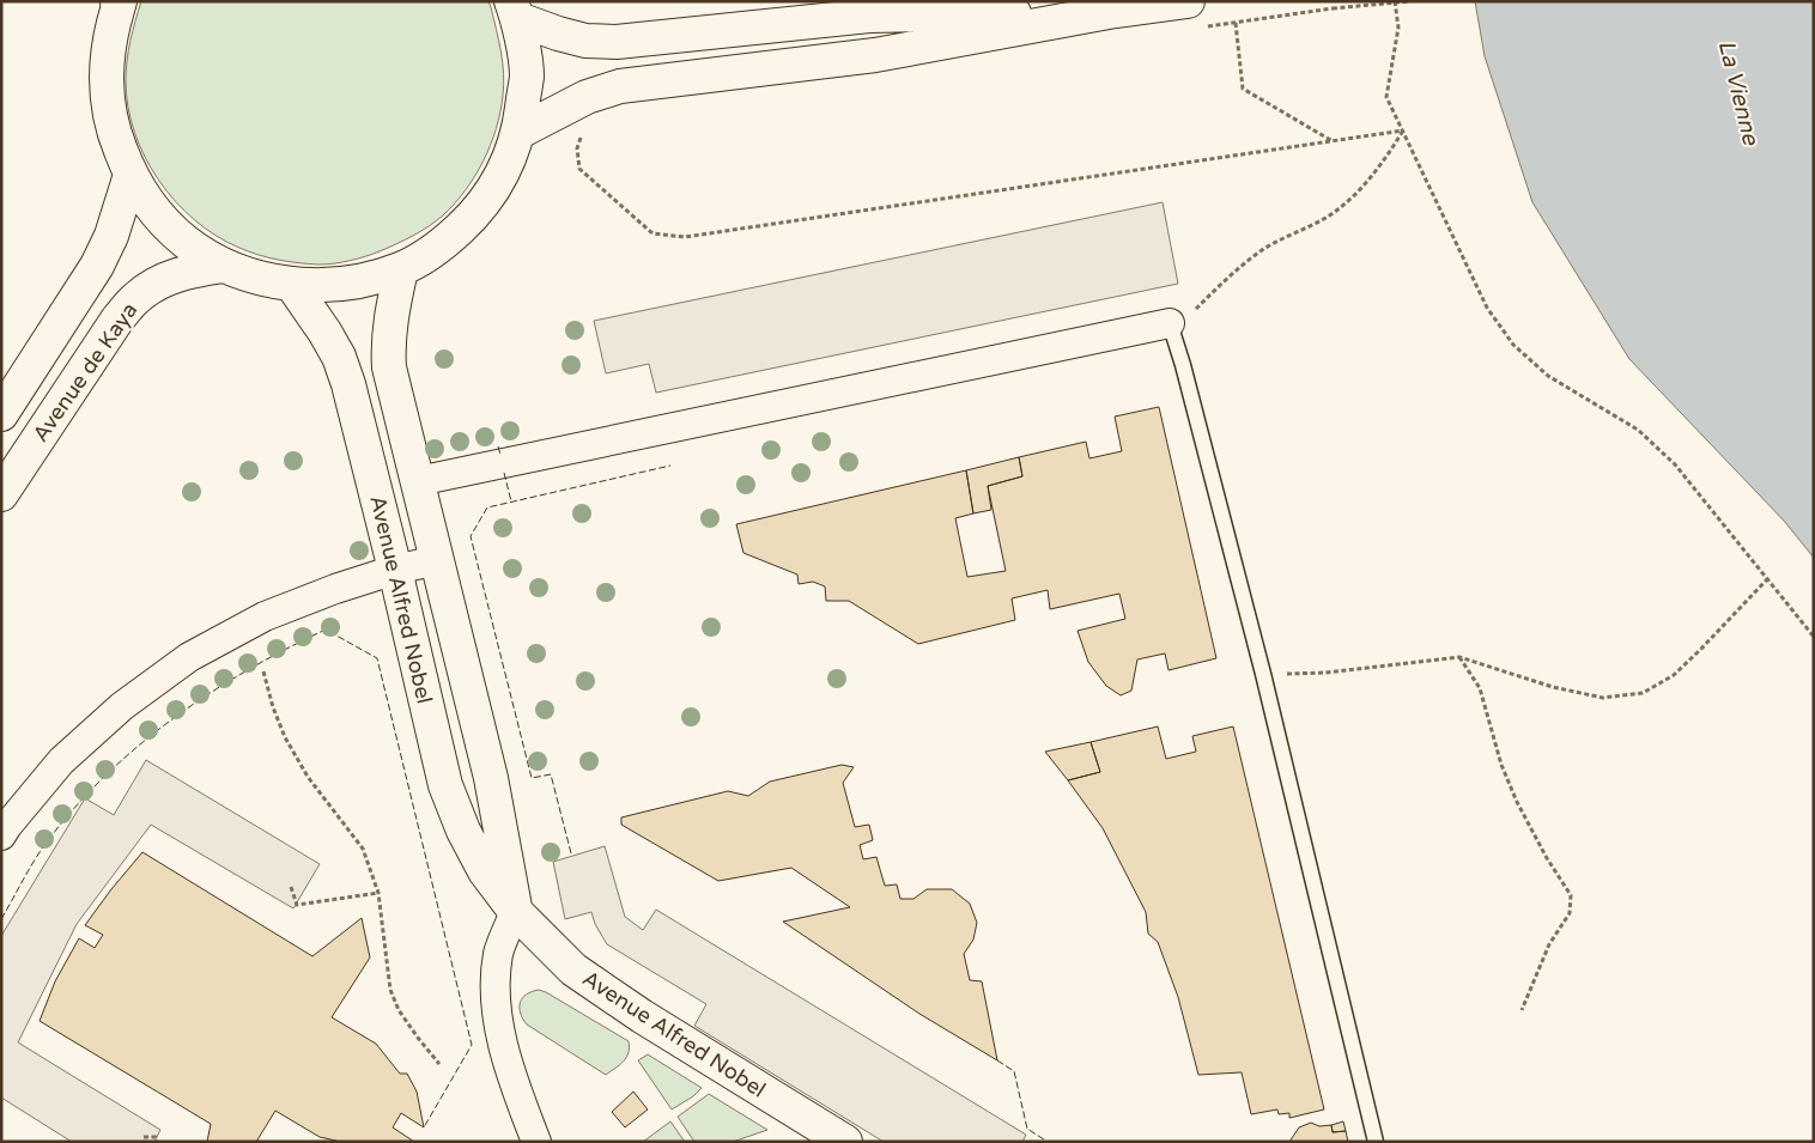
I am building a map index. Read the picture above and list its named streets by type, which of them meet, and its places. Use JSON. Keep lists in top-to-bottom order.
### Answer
{
  "streets": {
    "main road": ["Avenue de Kaya", "Avenue Alfred Nobel"]
  },
  "water": ["La Vienne"]
}
